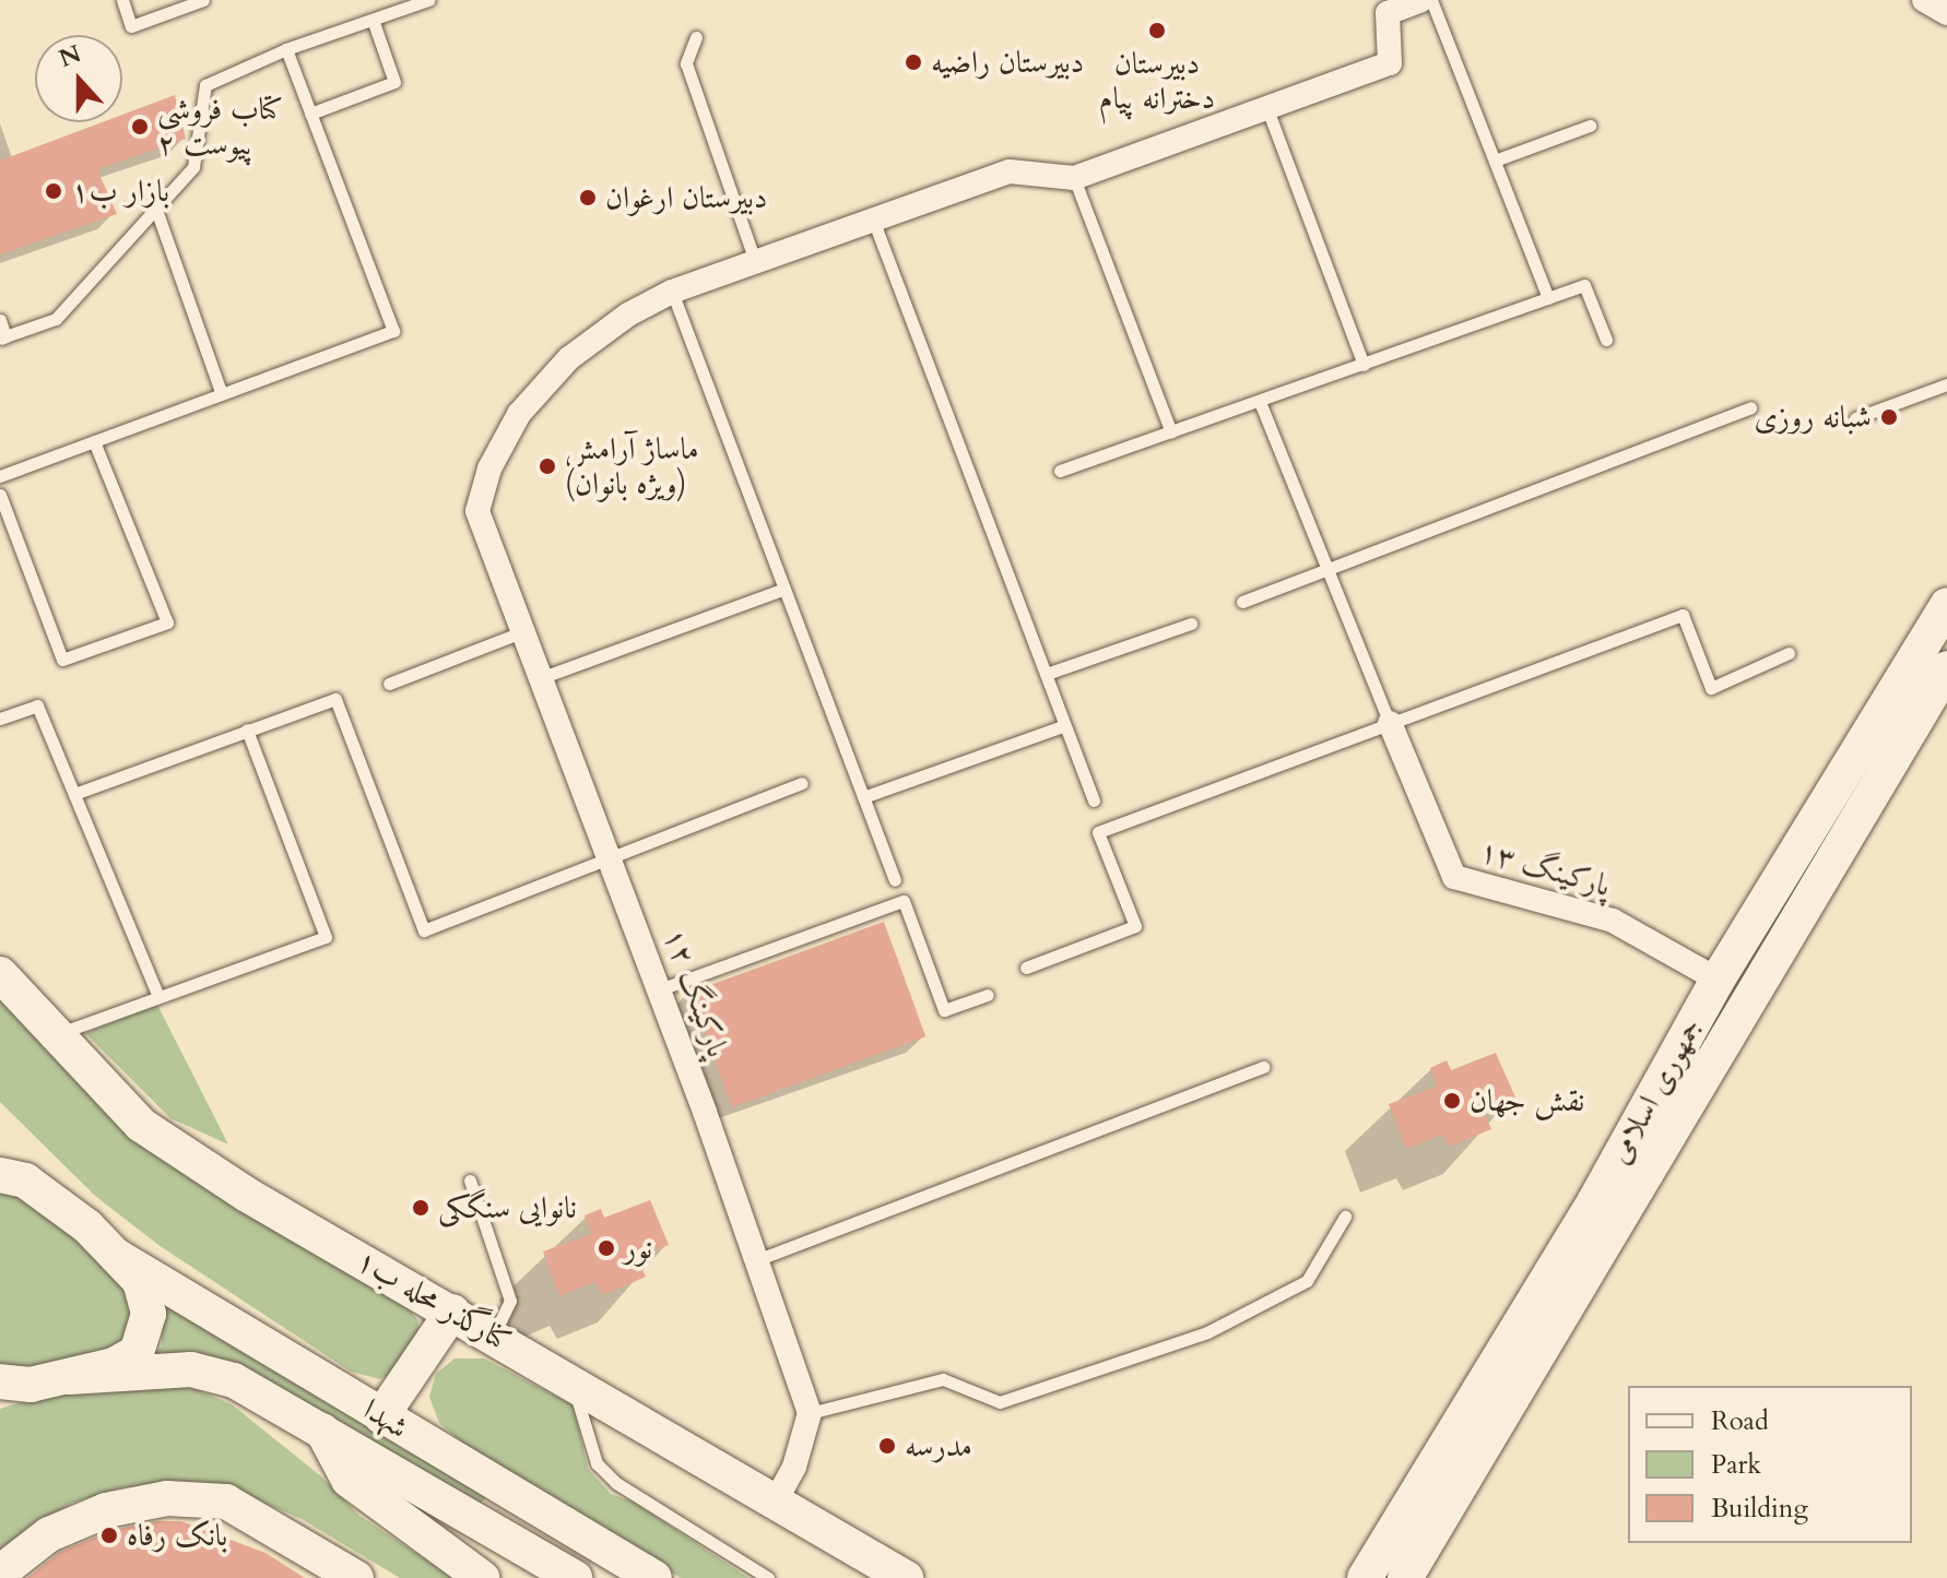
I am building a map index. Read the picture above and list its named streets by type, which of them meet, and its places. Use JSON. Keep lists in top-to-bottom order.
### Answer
{
  "streets": {
    "main road": ["جمهوری اسلامی", "کنارگذر محله ب۱", "شهدا"],
    "street": ["پارکینگ ۱۳", "پارکینگ ۱۲"]
  },
  "crossings": [
    ["پارکینگ ۱۳", "جمهوری اسلامی"]
  ],
  "places": [
    "دبیرستان دخترانه پیام",
    "دبیرستان راضیه",
    "کتاب فروشی پیوست ۲",
    "بازار ب۱",
    "دبیرستان ارغوان",
    "شبانه روزی",
    "ماساژ آرامش (ویژه بانوان)",
    "نقش جهان",
    "نانوایی سنگکی",
    "نور",
    "مدرسه",
    "بانک رفاه"
  ],
  "legend": ["Road", "Park", "Building"],
  "north": "top"
}
